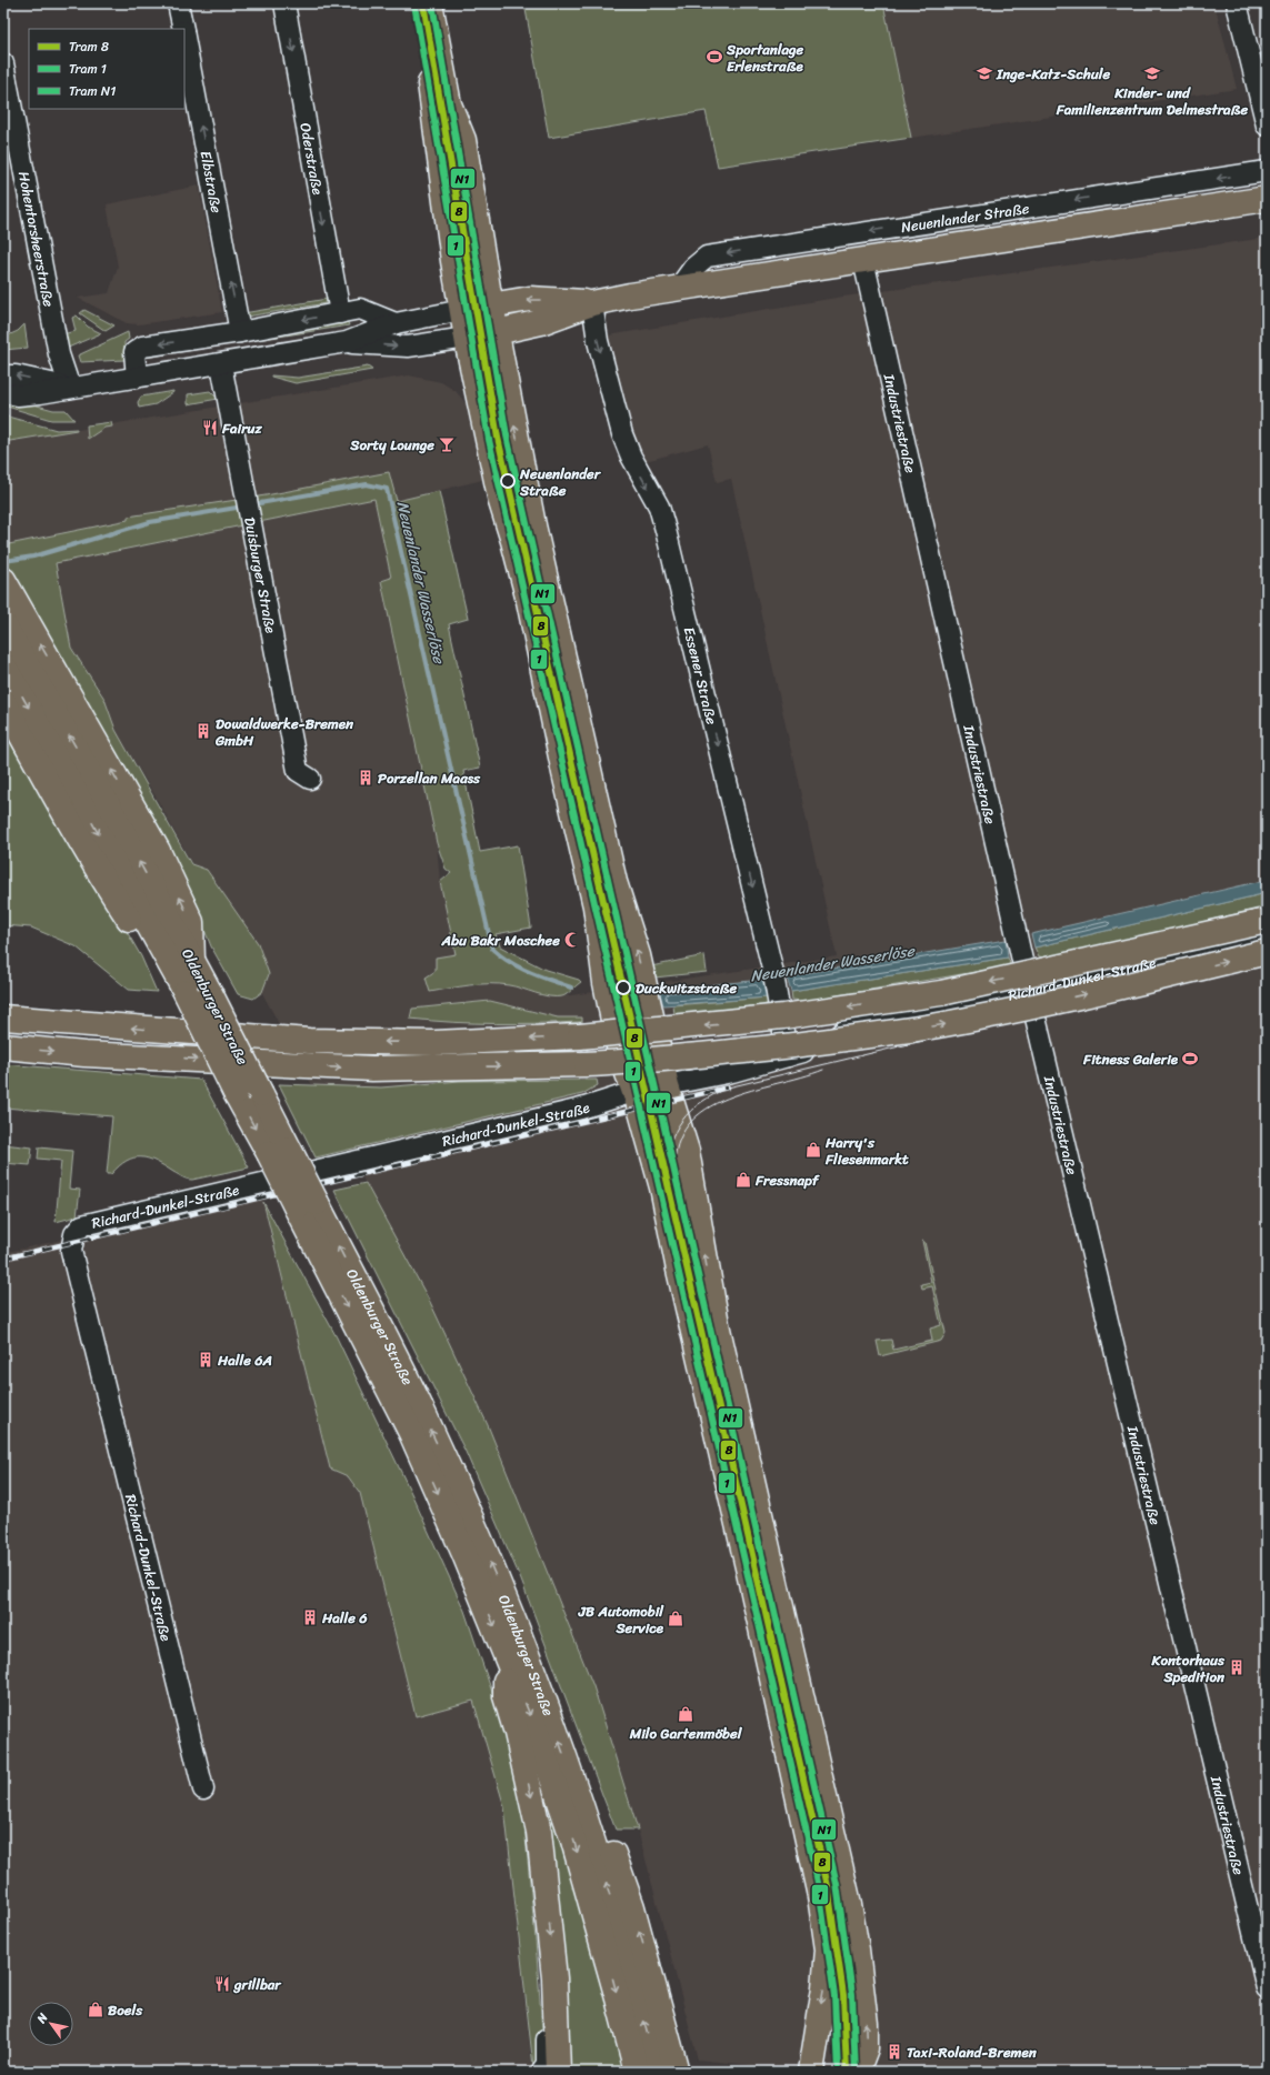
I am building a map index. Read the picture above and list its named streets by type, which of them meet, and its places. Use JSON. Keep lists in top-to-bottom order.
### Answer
{
  "streets": {
    "main road": ["Neuenlander Straße", "Oldenburger Straße"],
    "street": [
      "Oderstraße",
      "Elbstraße",
      "Hohentorsheerstraße",
      "Industriestraße",
      "Duisburger Straße",
      "Essener Straße",
      "Richard-Dunkel-Straße"
    ]
  },
  "crossings": [
    ["Neuenlander Straße", "Hohentorsheerstraße"],
    ["Neuenlander Straße", "Industriestraße"],
    ["Neuenlander Straße", "Duisburger Straße"],
    ["Neuenlander Straße", "Essener Straße"],
    ["Industriestraße", "Richard-Dunkel-Straße"],
    ["Essener Straße", "Richard-Dunkel-Straße"]
  ],
  "one_way": ["Oderstraße", "Elbstraße", "Essener Straße"],
  "water": ["Neuenlander Wasserlöse"],
  "places": {
    "sports": ["Sportanlage Erlenstraße", "Fitness Galerie"],
    "school or university": ["Inge-Katz-Schule", "Kinder- und Familienzentrum Delmestraße"],
    "restaurant": ["Fairuz", "grillbar"],
    "bar": ["Sorty Lounge"],
    "other": ["Neuenlander Straße", "Duckwitzstraße"],
    "building": [
      "Dowaldwerke-Bremen GmbH",
      "Porzellan Maass",
      "Halle 6A",
      "Halle 6",
      "Kontorhaus Spedition",
      "Taxi-Roland-Bremen"
    ],
    "mosque": ["Abu Bakr Moschee"],
    "shop": [
      "Harry's Fliesenmarkt",
      "Fressnapf",
      "JB Automobil Service",
      "Milo Gartenmöbel",
      "Boels"
    ]
  },
  "lines": ["tram line 8", "tram line N1", "tram line 1"],
  "legend": ["Tram 8", "Tram 1", "Tram N1"],
  "north": "top left"
}
